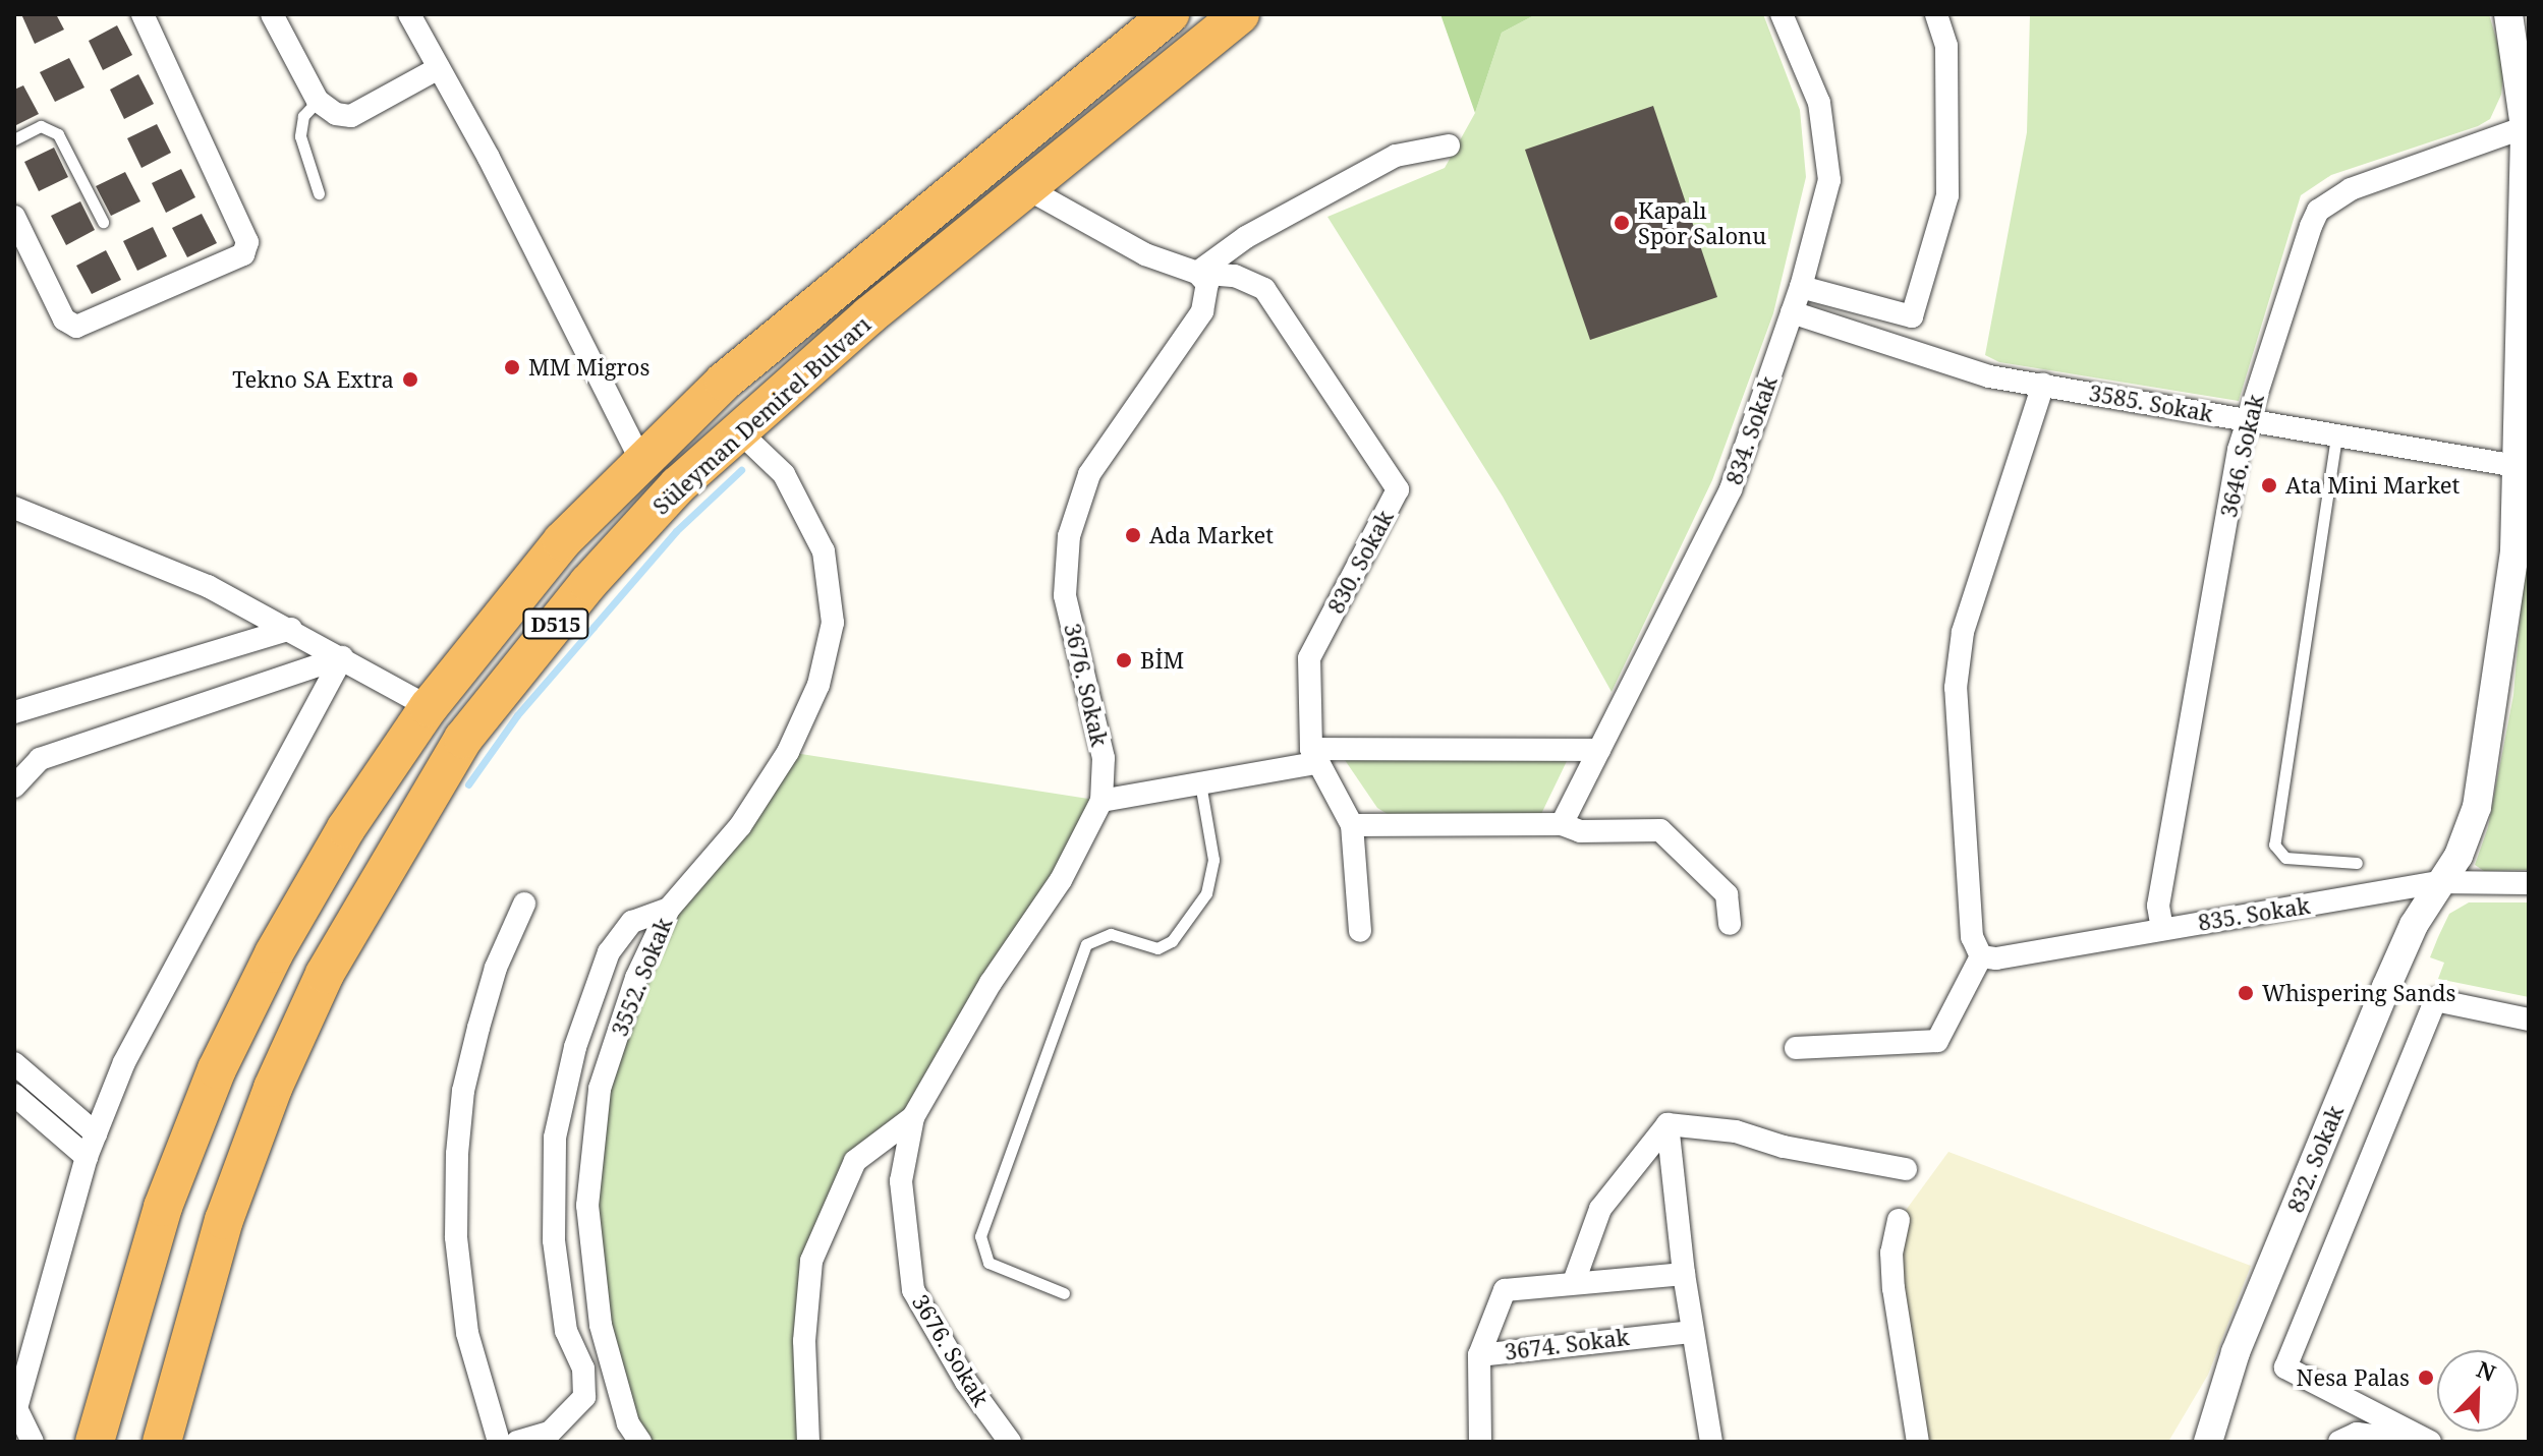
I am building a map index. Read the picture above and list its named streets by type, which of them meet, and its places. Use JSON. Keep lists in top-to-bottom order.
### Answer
{
  "streets": {
    "highway": ["Süleyman Demirel Bulvarı", "D515"],
    "street": [
      "3585. Sokak",
      "834. Sokak",
      "3646. Sokak",
      "830. Sokak",
      "3676. Sokak",
      "835. Sokak",
      "3552. Sokak",
      "832. Sokak",
      "3674. Sokak"
    ]
  },
  "crossings": [
    ["3585. Sokak", "834. Sokak"],
    ["3585. Sokak", "3646. Sokak"],
    ["3585. Sokak", "832. Sokak"],
    ["Süleyman Demirel Bulvarı", "3552. Sokak"],
    ["3646. Sokak", "835. Sokak"],
    ["3646. Sokak", "832. Sokak"],
    ["830. Sokak", "3676. Sokak"],
    ["835. Sokak", "832. Sokak"]
  ],
  "places": [
    "Kapalı Spor Salonu",
    "MM Migros",
    "Tekno SA Extra",
    "Ata Mini Market",
    "Ada Market",
    "BİM",
    "Whispering Sands",
    "Nesa Palas"
  ],
  "north": "top right"
}
